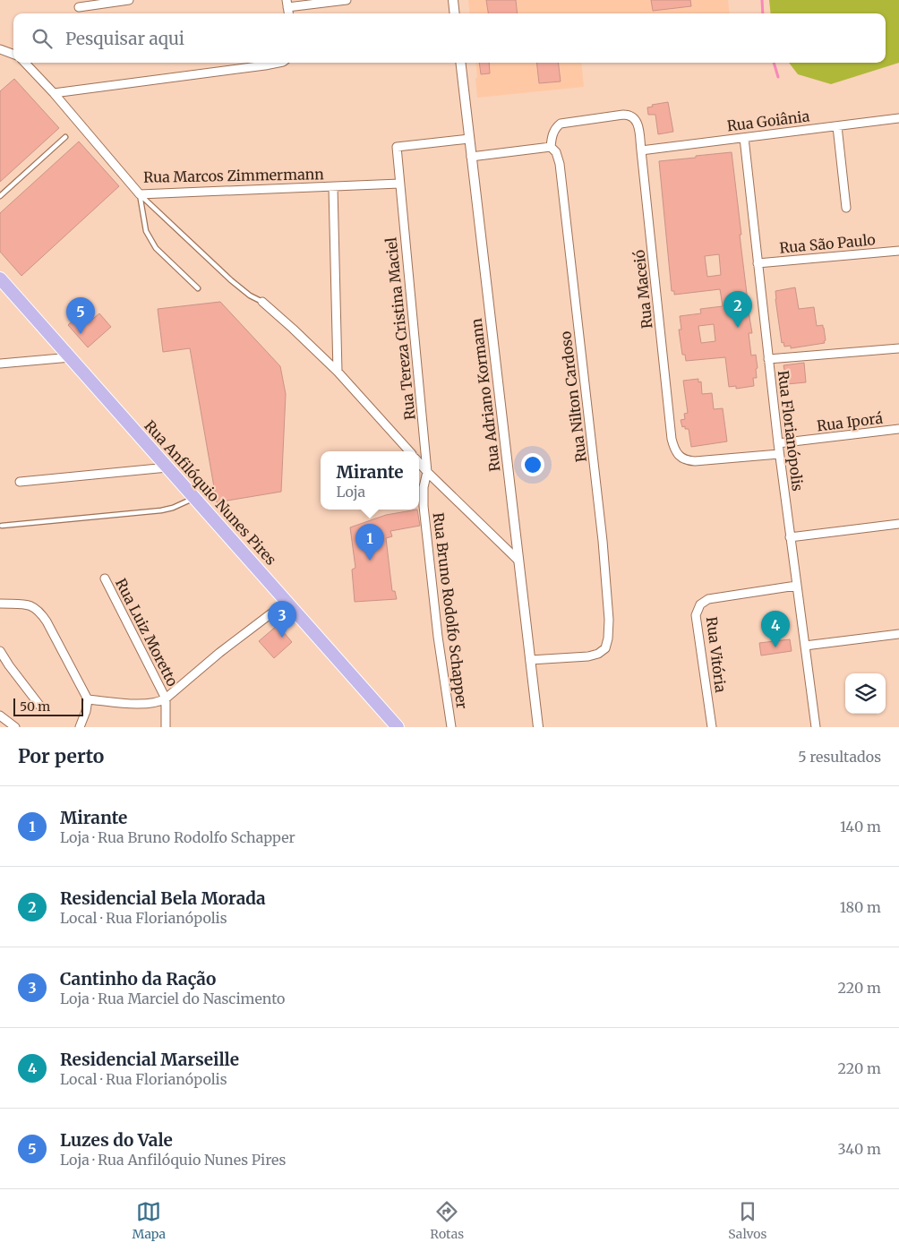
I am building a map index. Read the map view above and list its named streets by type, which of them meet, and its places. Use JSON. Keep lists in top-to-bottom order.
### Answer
{
  "streets": {
    "main road": ["Rua Anfilóquio Nunes Pires"],
    "street": [
      "Rua Goiânia",
      "Rua Marcos Zimmermann",
      "Rua São Paulo",
      "Rua Maceió",
      "Rua Tereza Cristina Maciel",
      "Rua Adriano Kormann",
      "Rua Nilton Cardoso",
      "Rua Iporá",
      "Rua Florianópolis",
      "Rua Bruno Rodolfo Schapper",
      "Rua Luiz Moretto",
      "Rua Vitória"
    ]
  },
  "crossings": [
    ["Rua Goiânia", "Rua Maceió"],
    ["Rua Goiânia", "Rua Florianópolis"],
    ["Rua Marcos Zimmermann", "Rua Tereza Cristina Maciel"],
    ["Rua São Paulo", "Rua Florianópolis"],
    ["Rua Maceió", "Rua Nilton Cardoso"],
    ["Rua Maceió", "Rua Florianópolis"],
    ["Rua Tereza Cristina Maciel", "Rua Adriano Kormann"],
    ["Rua Tereza Cristina Maciel", "Rua Bruno Rodolfo Schapper"],
    ["Rua Adriano Kormann", "Rua Nilton Cardoso"],
    ["Rua Iporá", "Rua Florianópolis"],
    ["Rua Florianópolis", "Rua Vitória"]
  ],
  "scale_bar": "50 m",
  "page": {
    "search": "Pesquisar aqui",
    "pins": [
      "2",
      "5",
      "1",
      "3",
      "4"
    ],
    "popup": ["Mirante", "Loja"],
    "scale": "50 m",
    "heading": ["Por perto", "5 resultados"],
    "list": [
      {
        "mark": "1",
        "name": "Mirante",
        "note": "Loja · Rua Bruno Rodolfo Schapper",
        "value": "140 m"
      },
      {
        "mark": "2",
        "name": "Residencial Bela Morada",
        "note": "Local · Rua Florianópolis",
        "value": "180 m"
      },
      {
        "mark": "3",
        "name": "Cantinho da Ração",
        "note": "Loja · Rua Marciel do Nascimento",
        "value": "220 m"
      },
      {
        "mark": "4",
        "name": "Residencial Marseille",
        "note": "Local · Rua Florianópolis",
        "value": "220 m"
      },
      {
        "mark": "5",
        "name": "Luzes do Vale",
        "note": "Loja · Rua Anfilóquio Nunes Pires",
        "value": "340 m"
      }
    ],
    "nav": ["Mapa", "Rotas", "Salvos"]
  }
}
